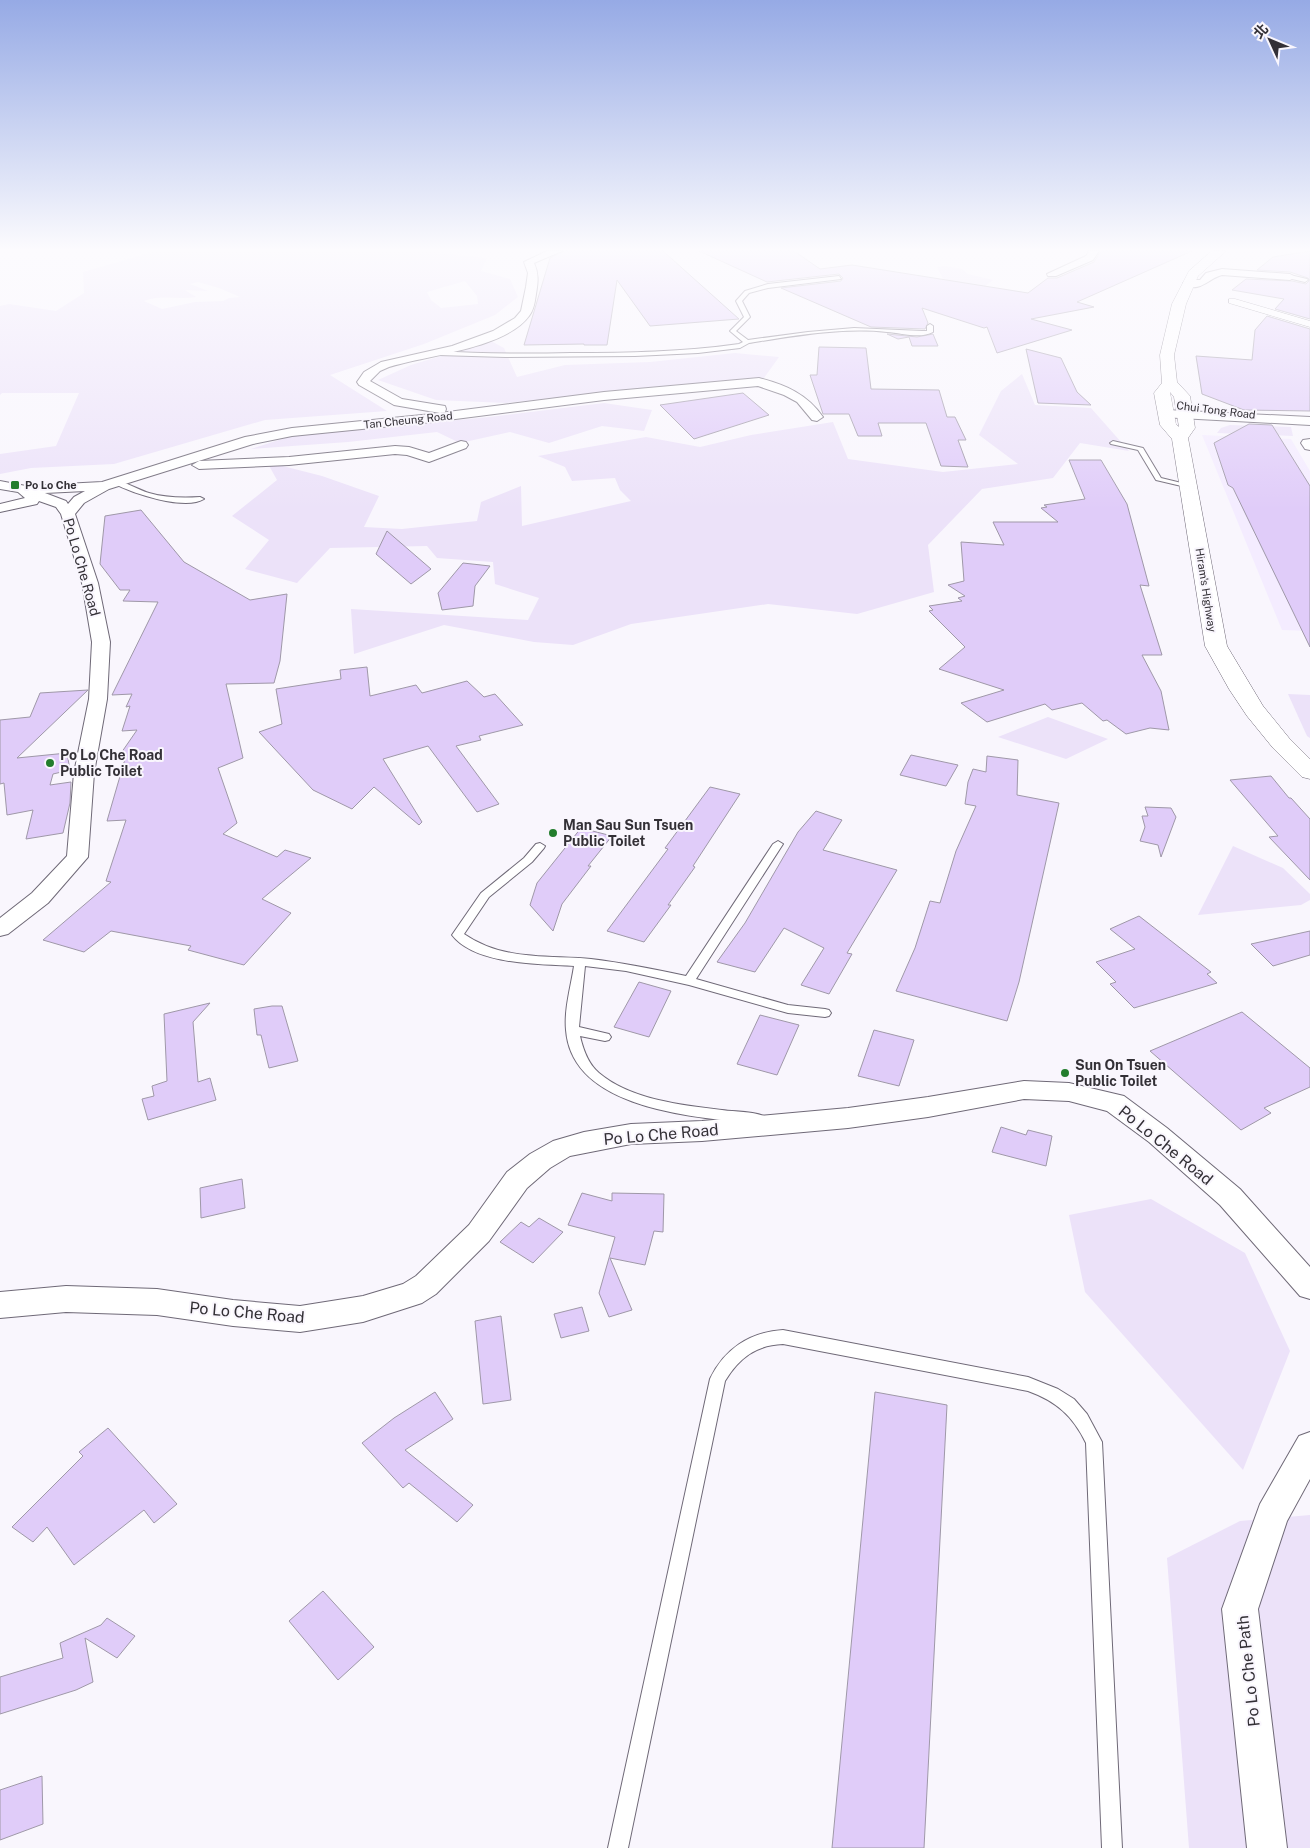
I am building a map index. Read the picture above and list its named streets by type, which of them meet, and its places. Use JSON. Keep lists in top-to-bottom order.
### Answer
{
  "streets": {
    "main road": ["Hiram's Highway"],
    "street": [
      "Chui Tong Road",
      "Tan Cheung Road",
      "Po Lo Che Road",
      "Po Lo Che Path"
    ]
  },
  "crossings": [
    ["Chui Tong Road", "Hiram's Highway"],
    ["Tan Cheung Road", "Po Lo Che Road"]
  ],
  "places": {
    "transit": ["Po Lo Che"],
    "other": ["Po Lo Che Road Public Toilet", "Man Sau Sun Tsuen Public Toilet", "Sun On Tsuen Public Toilet"]
  },
  "north": "top left"
}
